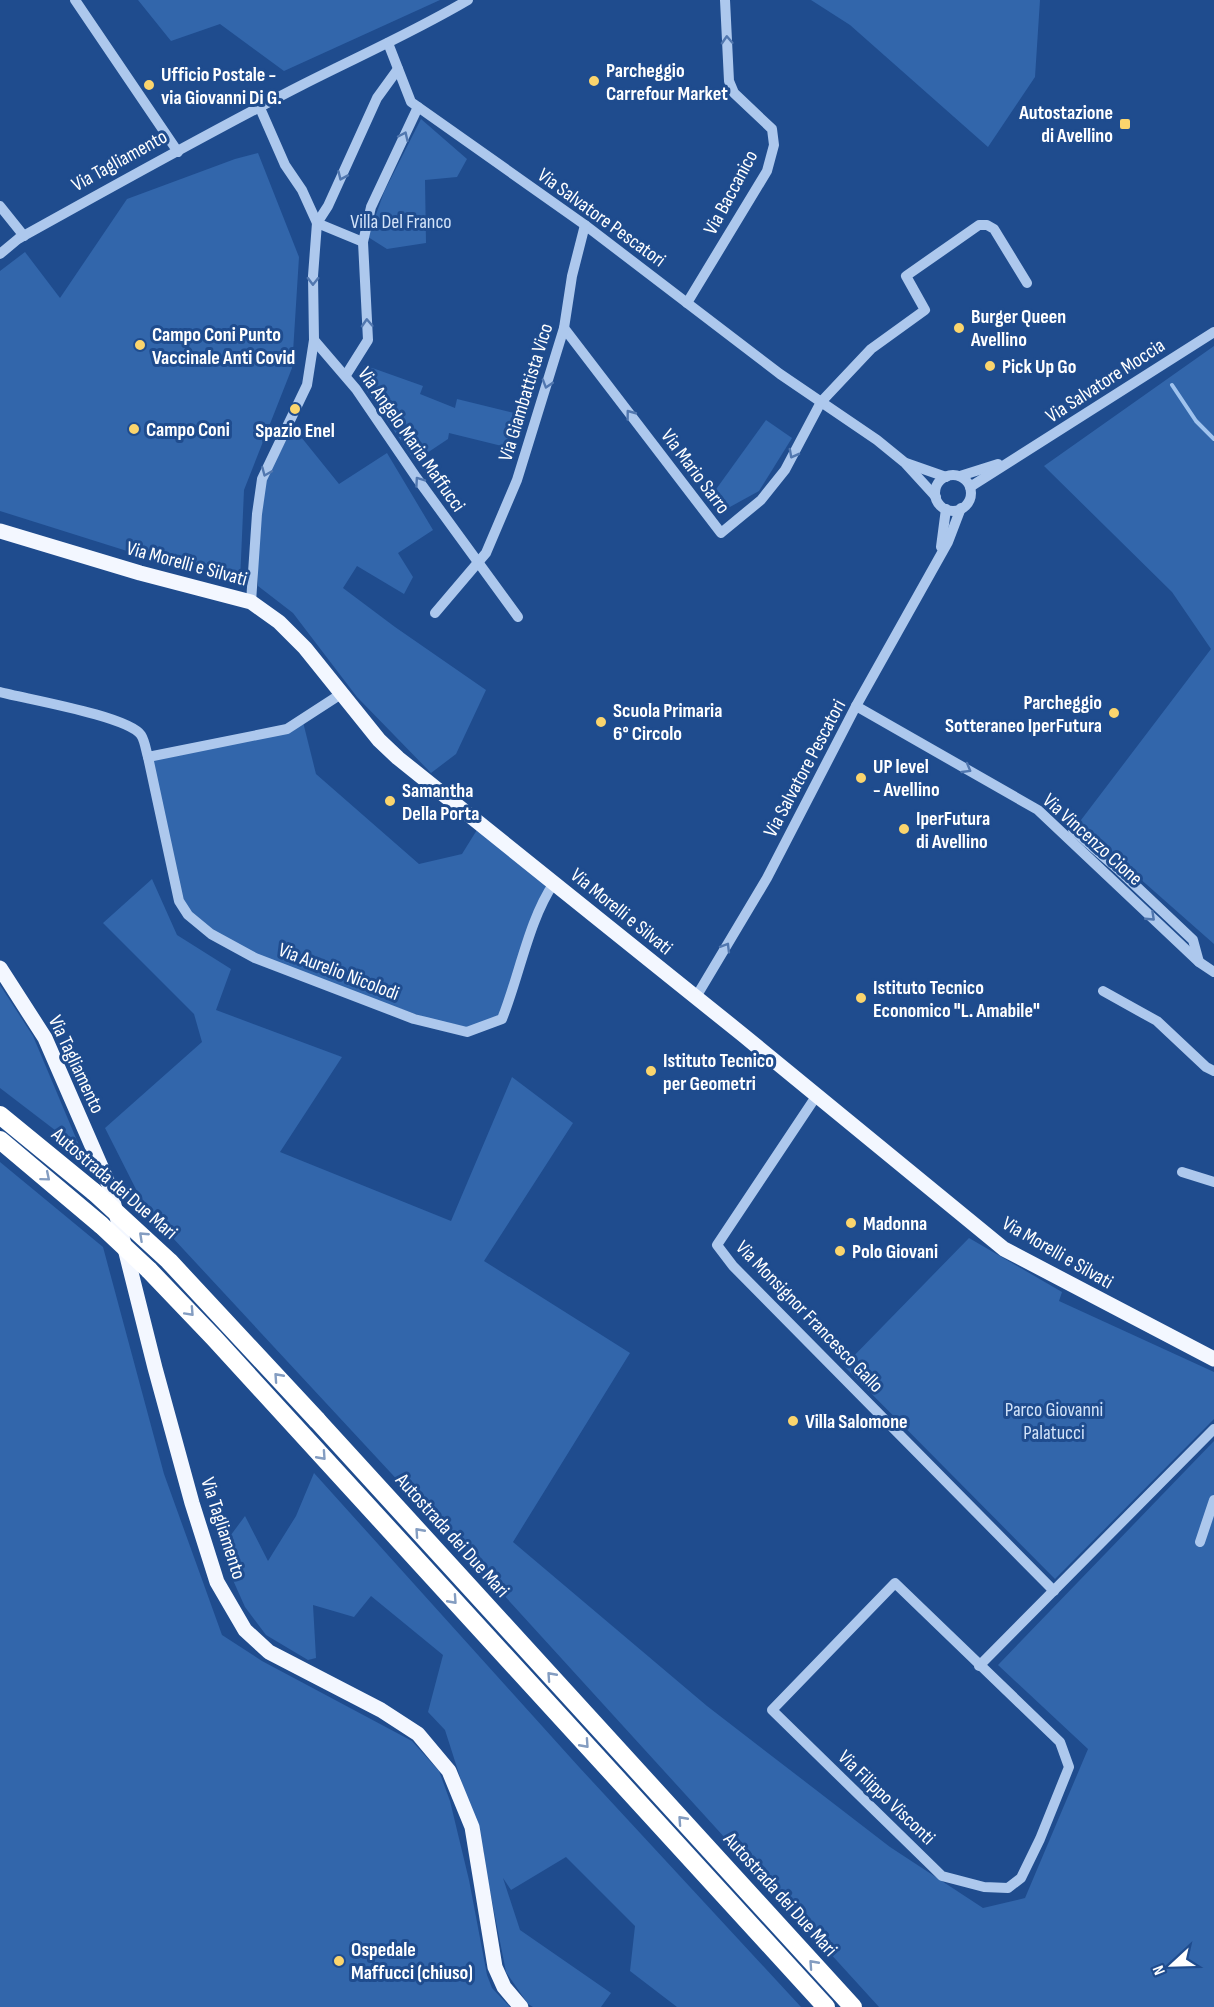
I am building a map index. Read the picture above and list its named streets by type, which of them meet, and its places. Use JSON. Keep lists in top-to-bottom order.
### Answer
{
  "streets": {
    "highway": ["Autostrada dei Due Mari"],
    "main road": ["Via Tagliamento", "Via Morelli e Silvati"],
    "street": [
      "Via Baccanico",
      "Via Salvatore Pescatori",
      "Via Salvatore Moccia",
      "Via Giambattista Vico",
      "Via Angelo Maria Maffucci",
      "Via Mario Sarro",
      "Via Vincenzo Cione",
      "Via Aurelio Nicolodi",
      "Via Monsignor Francesco Gallo",
      "Via Filippo Visconti"
    ]
  },
  "crossings": [
    ["Via Tagliamento", "Via Salvatore Pescatori"],
    ["Via Baccanico", "Via Salvatore Pescatori"],
    ["Via Salvatore Pescatori", "Via Salvatore Moccia"],
    ["Via Salvatore Pescatori", "Via Giambattista Vico"],
    ["Via Salvatore Pescatori", "Via Mario Sarro"],
    ["Via Salvatore Pescatori", "Via Morelli e Silvati"],
    ["Via Salvatore Pescatori", "Via Vincenzo Cione"],
    ["Via Giambattista Vico", "Via Angelo Maria Maffucci"],
    ["Via Giambattista Vico", "Via Mario Sarro"],
    ["Via Morelli e Silvati", "Via Aurelio Nicolodi"],
    ["Via Morelli e Silvati", "Via Monsignor Francesco Gallo"]
  ],
  "one_way": ["Via Baccanico", "Via Giambattista Vico", "Via Angelo Maria Maffucci"],
  "parks": ["Villa Del Franco", "Parco Giovanni Palatucci"],
  "places": {
    "other": [
      "Parcheggio Carrefour Market",
      "Ufficio Postale - via Giovanni Di G.",
      "Burger Queen Avellino",
      "Campo Coni Punto Vaccinale Anti Covid",
      "Pick Up Go",
      "Spazio Enel",
      "Campo Coni",
      "Parcheggio Sotteraneo IperFutura",
      "Scuola Primaria 6° Circolo",
      "UP level - Avellino",
      "Samantha Della Porta",
      "IperFutura di Avellino",
      "Istituto Tecnico Economico \"L. Amabile\"",
      "Istituto Tecnico per Geometri",
      "Madonna",
      "Polo Giovani",
      "Villa Salomone",
      "Ospedale Maffucci (chiuso)"
    ],
    "transit": ["Autostazione di Avellino"]
  },
  "north": "left"
}
